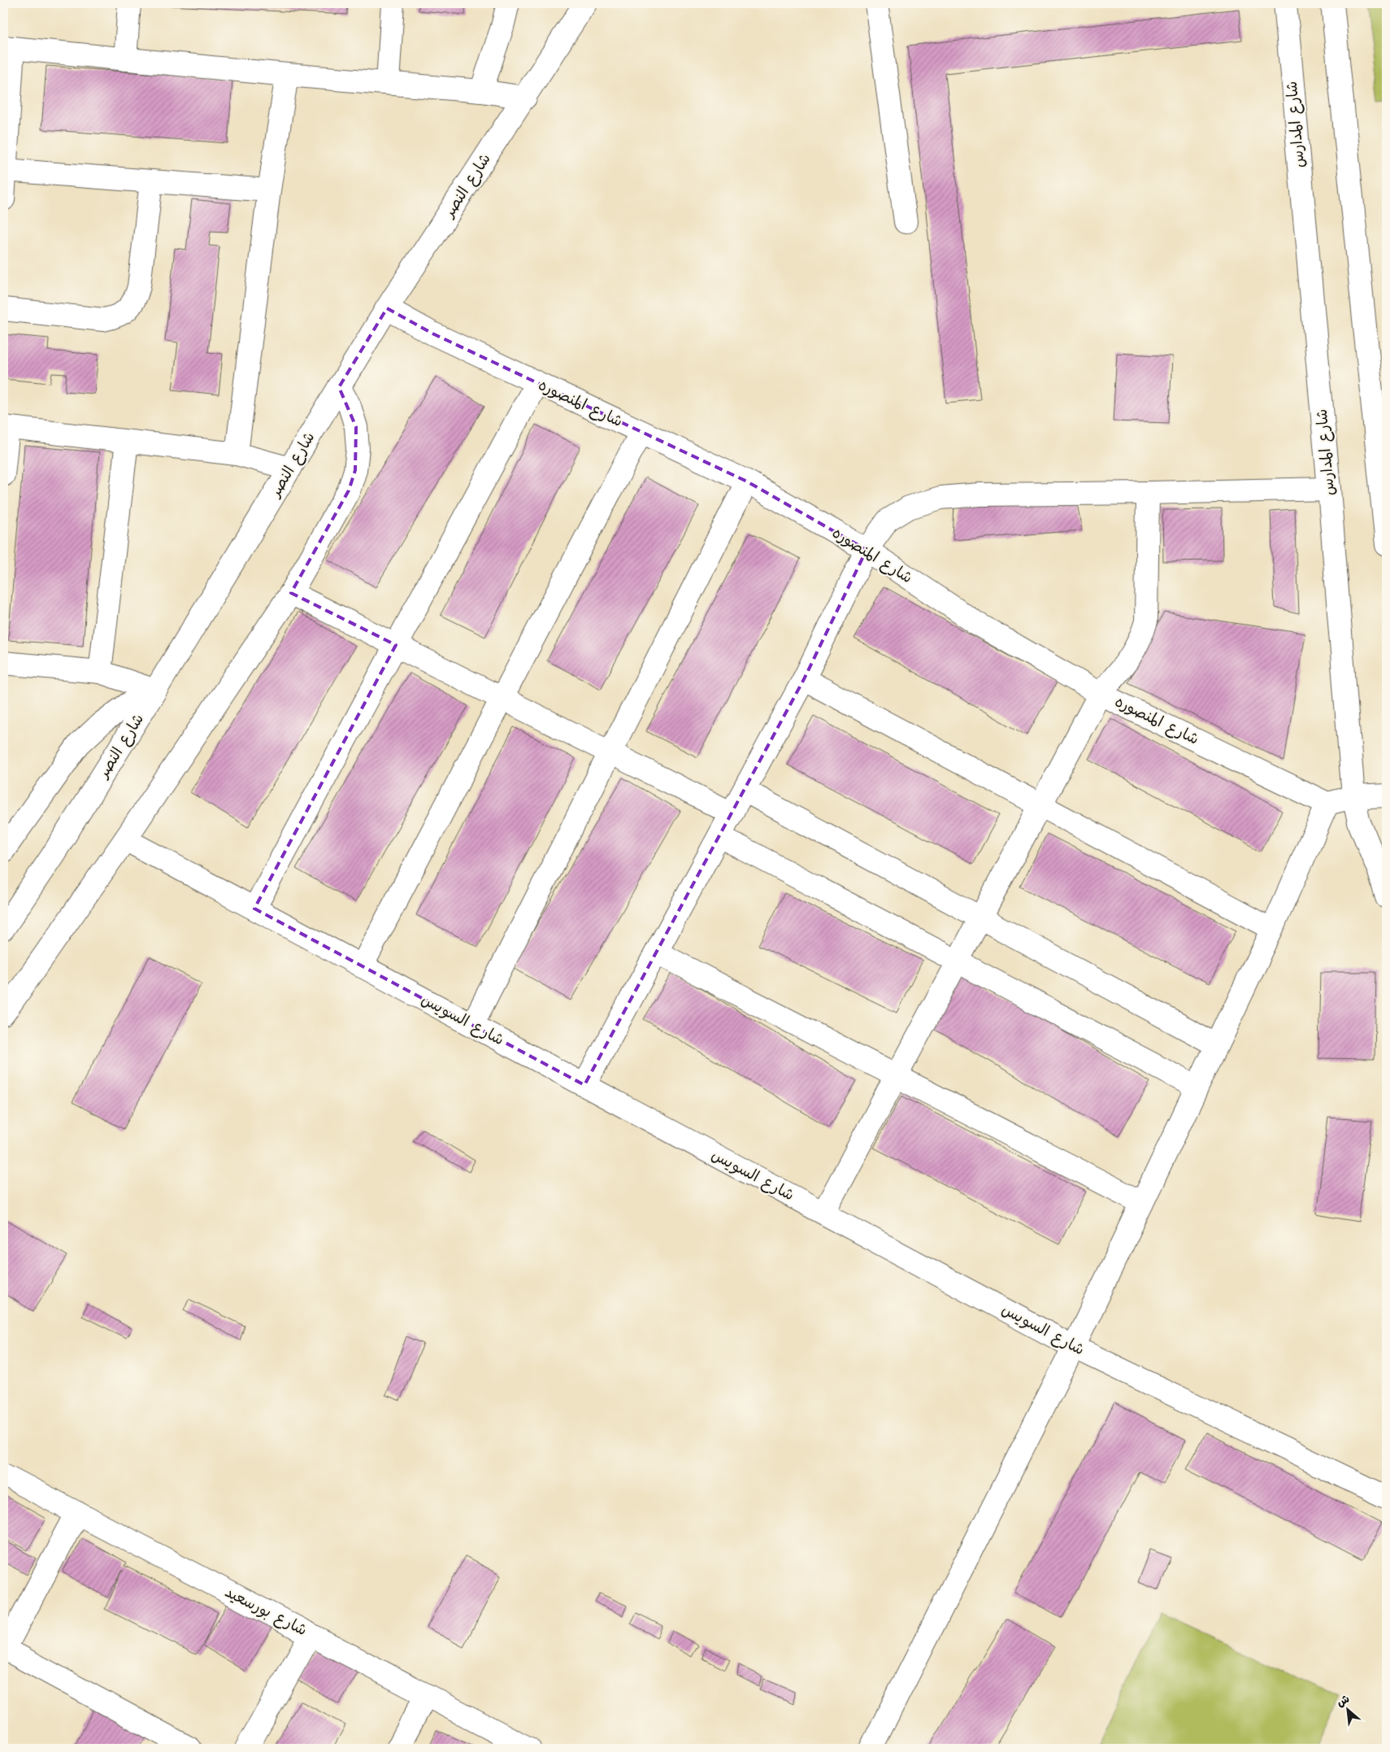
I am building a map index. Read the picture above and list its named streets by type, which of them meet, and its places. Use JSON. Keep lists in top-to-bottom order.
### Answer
{
  "streets": {
    "street": [
      "شارع المدارس",
      "شارع النصر",
      "شارع المنصوره",
      "شارع السويس",
      "شارع بورسعيد"
    ]
  },
  "crossings": [
    ["شارع النصر", "شارع المنصوره"]
  ],
  "north": "top left"
}
